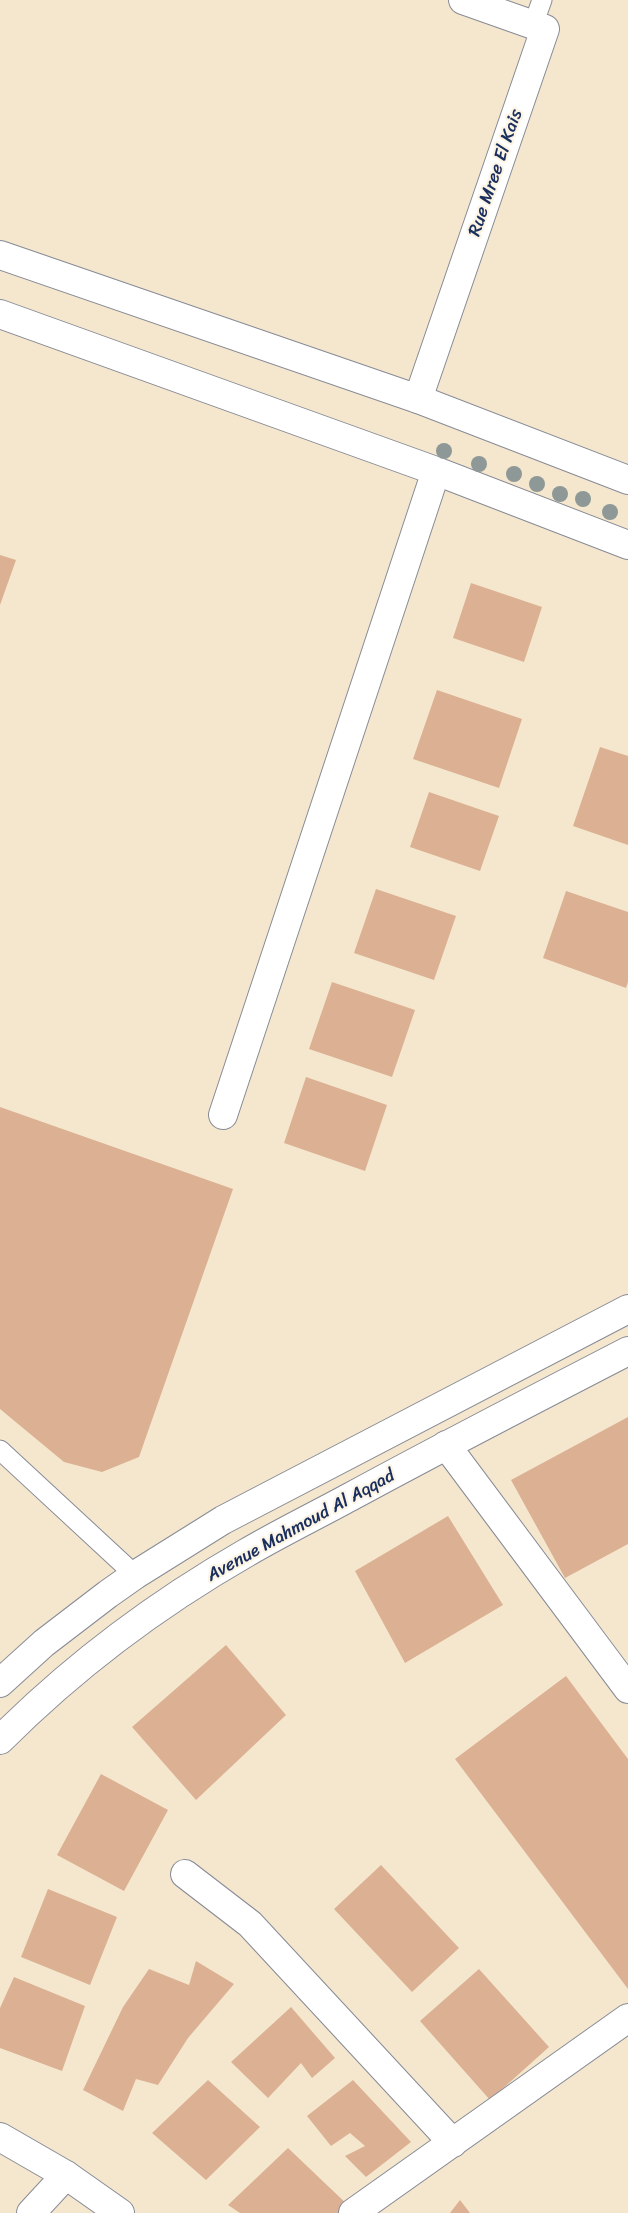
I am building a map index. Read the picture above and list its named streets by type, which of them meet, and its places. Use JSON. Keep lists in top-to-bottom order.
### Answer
{
  "streets": {
    "main road": ["Rue Mree El Kais", "Avenue Mahmoud Al Aqqad"]
  }
}
